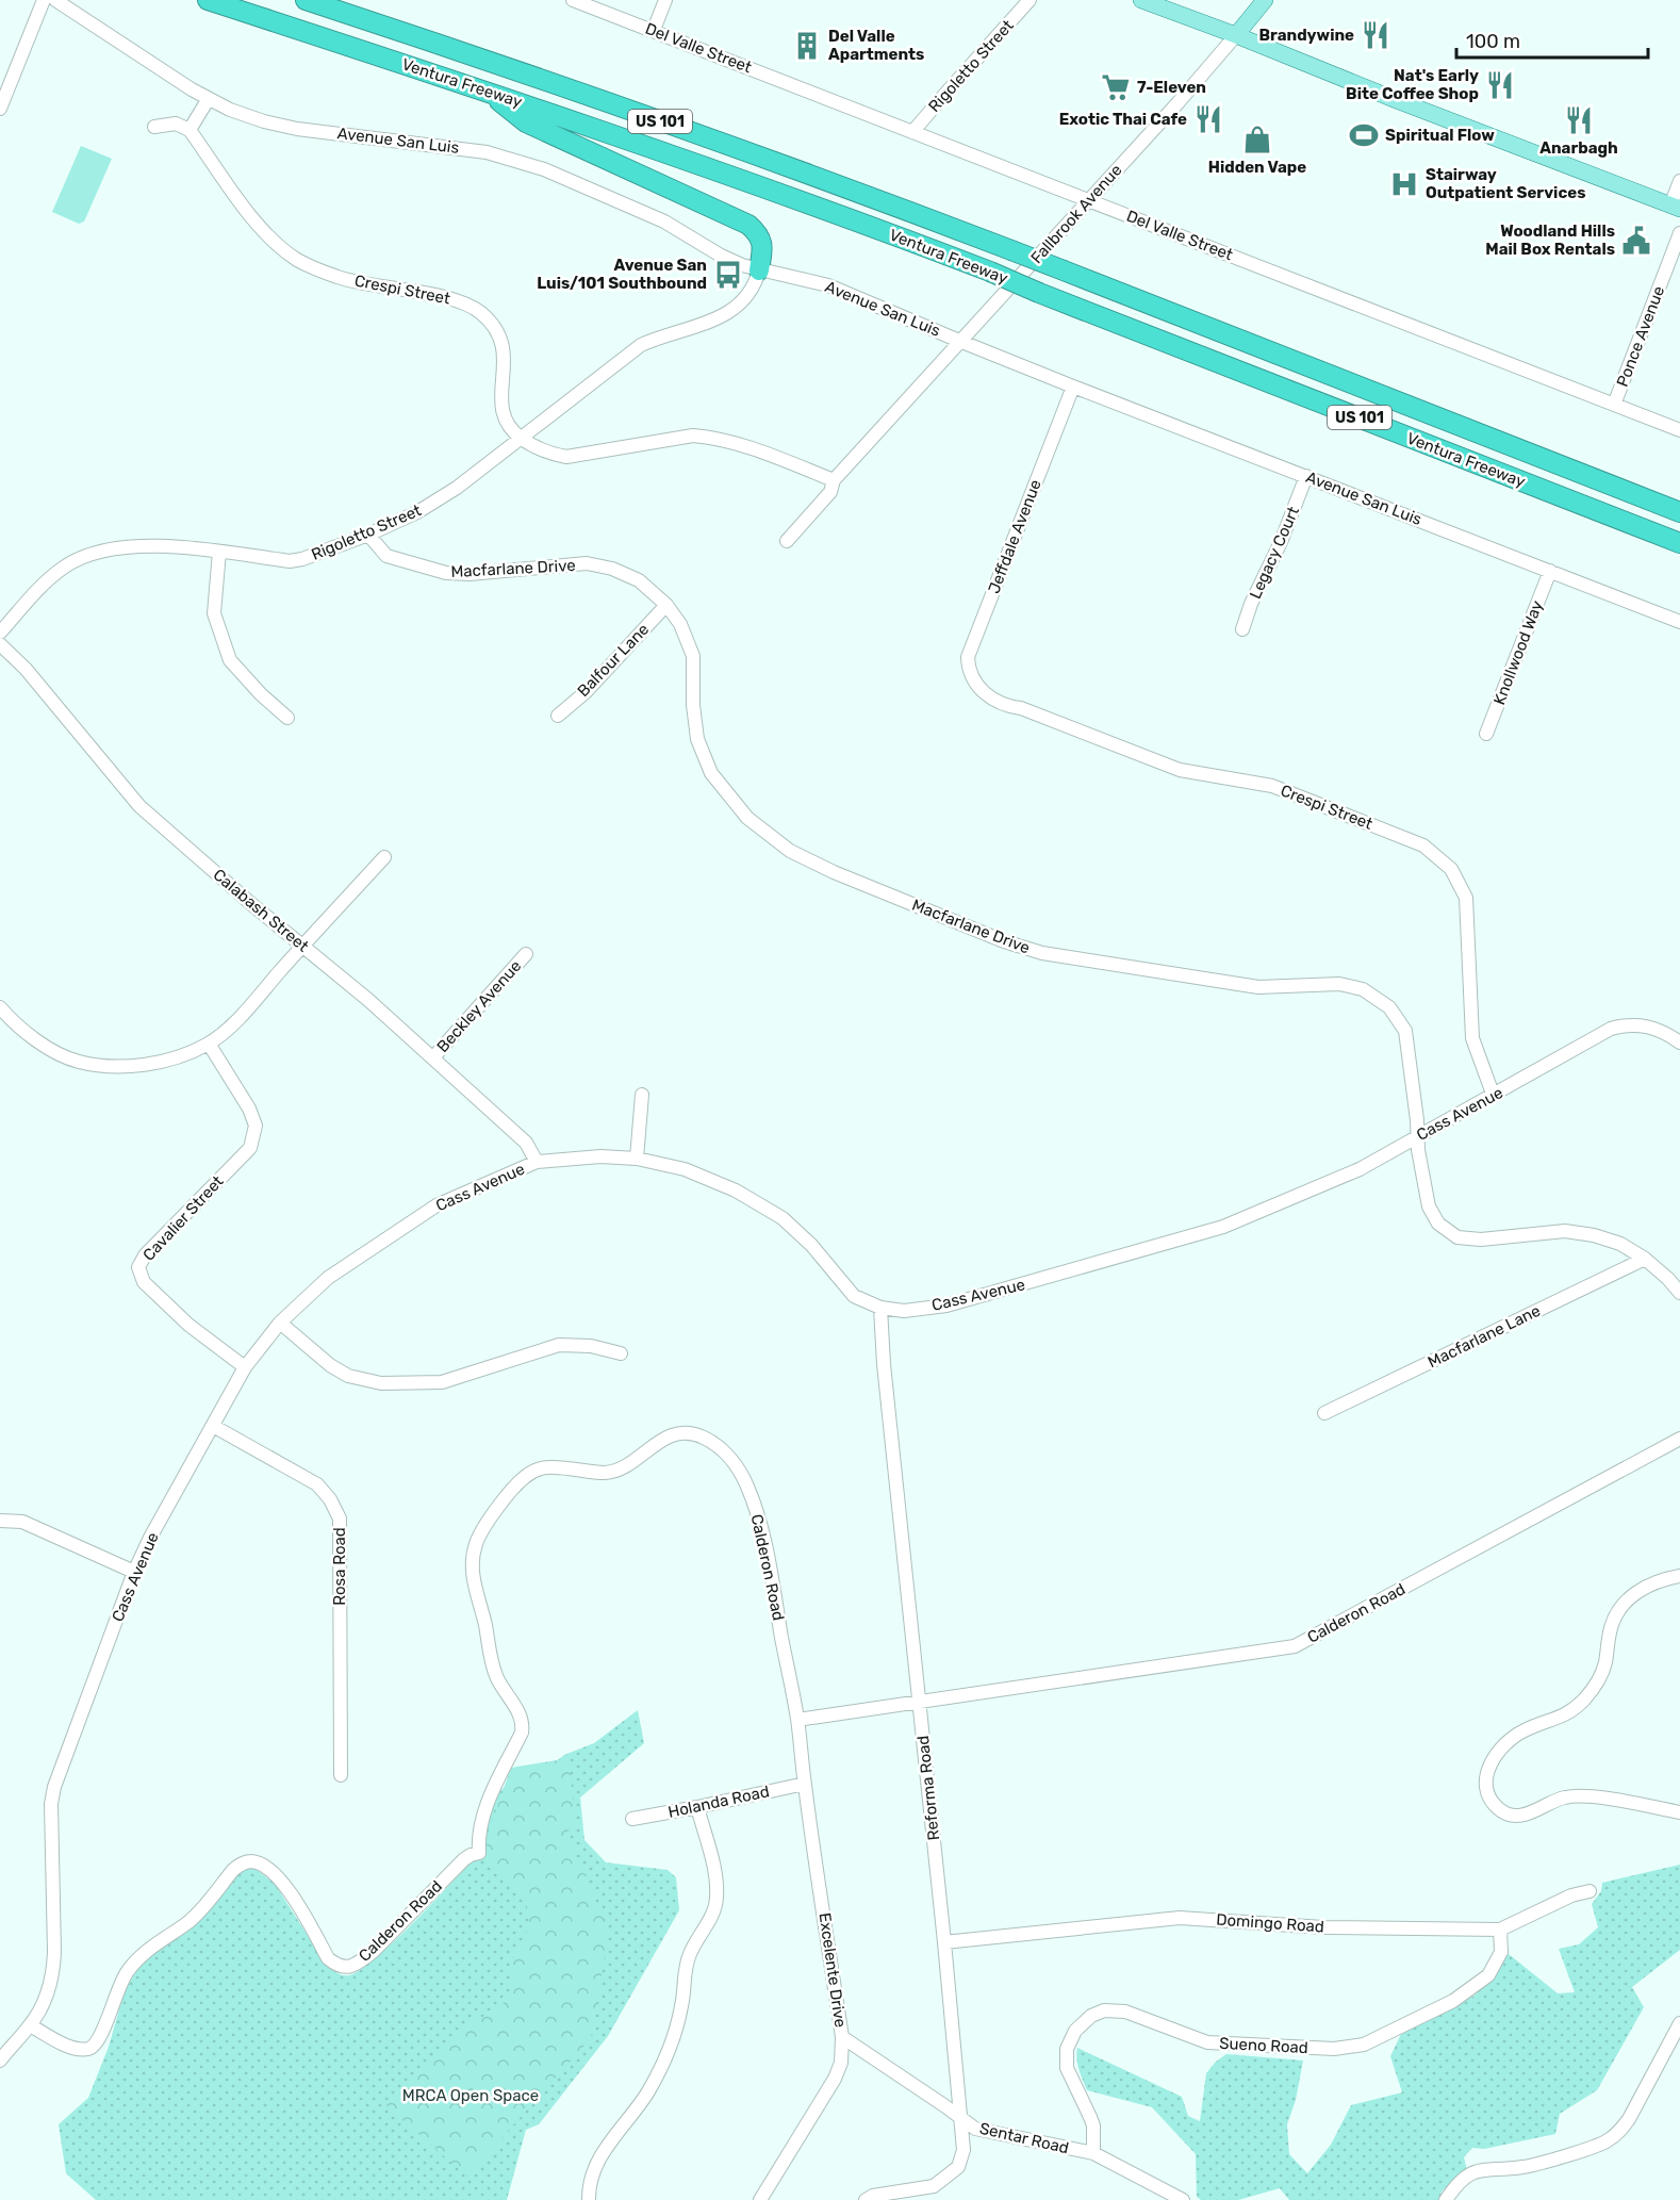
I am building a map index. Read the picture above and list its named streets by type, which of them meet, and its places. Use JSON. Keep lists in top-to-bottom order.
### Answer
{
  "streets": {
    "highway": ["Ventura Freeway", "US 101"],
    "main road": ["Fallbrook Avenue"],
    "street": [
      "Del Valle Street",
      "Rigoletto Street",
      "Avenue San Luis",
      "Crespi Street",
      "Ponce Avenue",
      "Jeffdale Avenue",
      "Legacy Court",
      "Macfarlane Drive",
      "Knollwood Way",
      "Balfour Lane",
      "Calabash Street",
      "Beckley Avenue",
      "Cass Avenue",
      "Cavalier Street",
      "Macfarlane Lane",
      "Rosa Road",
      "Calderon Road",
      "Reforma Road",
      "Holanda Road",
      "Domingo Road",
      "Excelente Drive",
      "Sueno Road",
      "Sentar Road"
    ]
  },
  "crossings": [
    ["Del Valle Street", "Rigoletto Street"],
    ["Del Valle Street", "Fallbrook Avenue"],
    ["Del Valle Street", "Ponce Avenue"],
    ["Rigoletto Street", "Avenue San Luis"],
    ["Rigoletto Street", "Crespi Street"],
    ["Rigoletto Street", "Macfarlane Drive"],
    ["Avenue San Luis", "Fallbrook Avenue"],
    ["Avenue San Luis", "Jeffdale Avenue"],
    ["Avenue San Luis", "Legacy Court"],
    ["Avenue San Luis", "Knollwood Way"],
    ["Fallbrook Avenue", "Crespi Street"],
    ["Crespi Street", "Jeffdale Avenue"],
    ["Crespi Street", "Cass Avenue"],
    ["Macfarlane Drive", "Balfour Lane"],
    ["Macfarlane Drive", "Cass Avenue"],
    ["Macfarlane Drive", "Macfarlane Lane"],
    ["Calabash Street", "Beckley Avenue"],
    ["Calabash Street", "Cass Avenue"],
    ["Cass Avenue", "Cavalier Street"],
    ["Cass Avenue", "Rosa Road"],
    ["Cass Avenue", "Calderon Road"],
    ["Cass Avenue", "Reforma Road"],
    ["Calderon Road", "Reforma Road"],
    ["Calderon Road", "Excelente Drive"],
    ["Reforma Road", "Domingo Road"],
    ["Reforma Road", "Sentar Road"],
    ["Holanda Road", "Excelente Drive"],
    ["Domingo Road", "Sueno Road"],
    ["Excelente Drive", "Sentar Road"],
    ["Sueno Road", "Sentar Road"]
  ],
  "parks": ["MRCA Open Space"],
  "places": {
    "restaurant": [
      "Brandywine",
      "Nat's Early Bite Coffee Shop",
      "Exotic Thai Cafe",
      "Anarbagh"
    ],
    "building": ["Del Valle Apartments"],
    "supermarket": ["7-Eleven"],
    "sports": ["Spiritual Flow"],
    "shop": ["Hidden Vape"],
    "hospital": ["Stairway Outpatient Services"],
    "public building": ["Woodland Hills Mail Box Rentals"],
    "bus stop": ["Avenue San Luis/101 Southbound"]
  },
  "scale_bar": "100 m"
}
